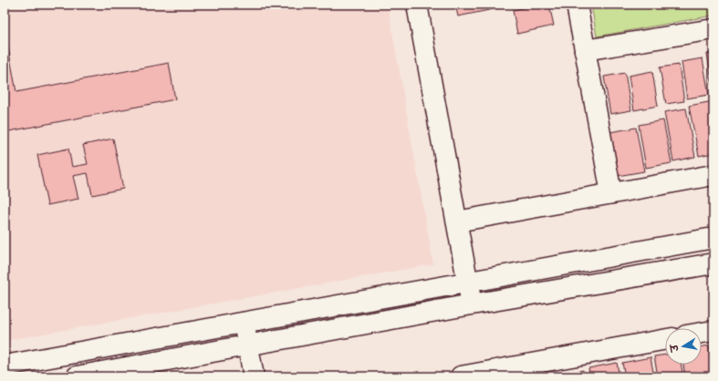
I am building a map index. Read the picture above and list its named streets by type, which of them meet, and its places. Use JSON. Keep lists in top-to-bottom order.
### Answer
{
  "north": "left"
}
